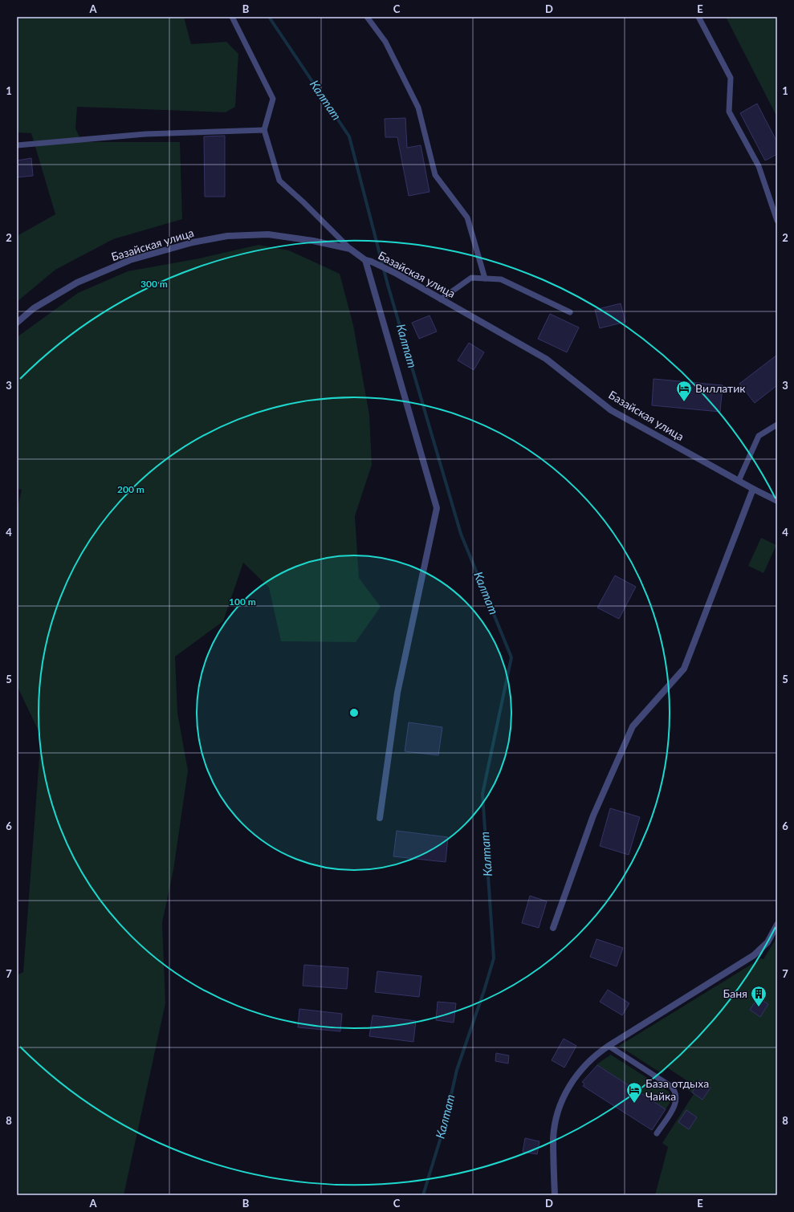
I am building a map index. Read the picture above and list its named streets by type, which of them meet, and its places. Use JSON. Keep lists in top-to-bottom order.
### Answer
{
  "streets": {
    "street": ["Базайская улица"]
  },
  "water": ["Калтат"],
  "places": {
    "hotel": ["Виллатик", "База отдыха Чайка"],
    "building": ["Баня"]
  },
  "grid": {
    "columns": [
      "A",
      "B",
      "C",
      "D",
      "E"
    ],
    "rows": [
      "1",
      "2",
      "3",
      "4",
      "5",
      "6",
      "7",
      "8"
    ]
  },
  "rings": ["300 m", "200 m", "100 m"]
}
